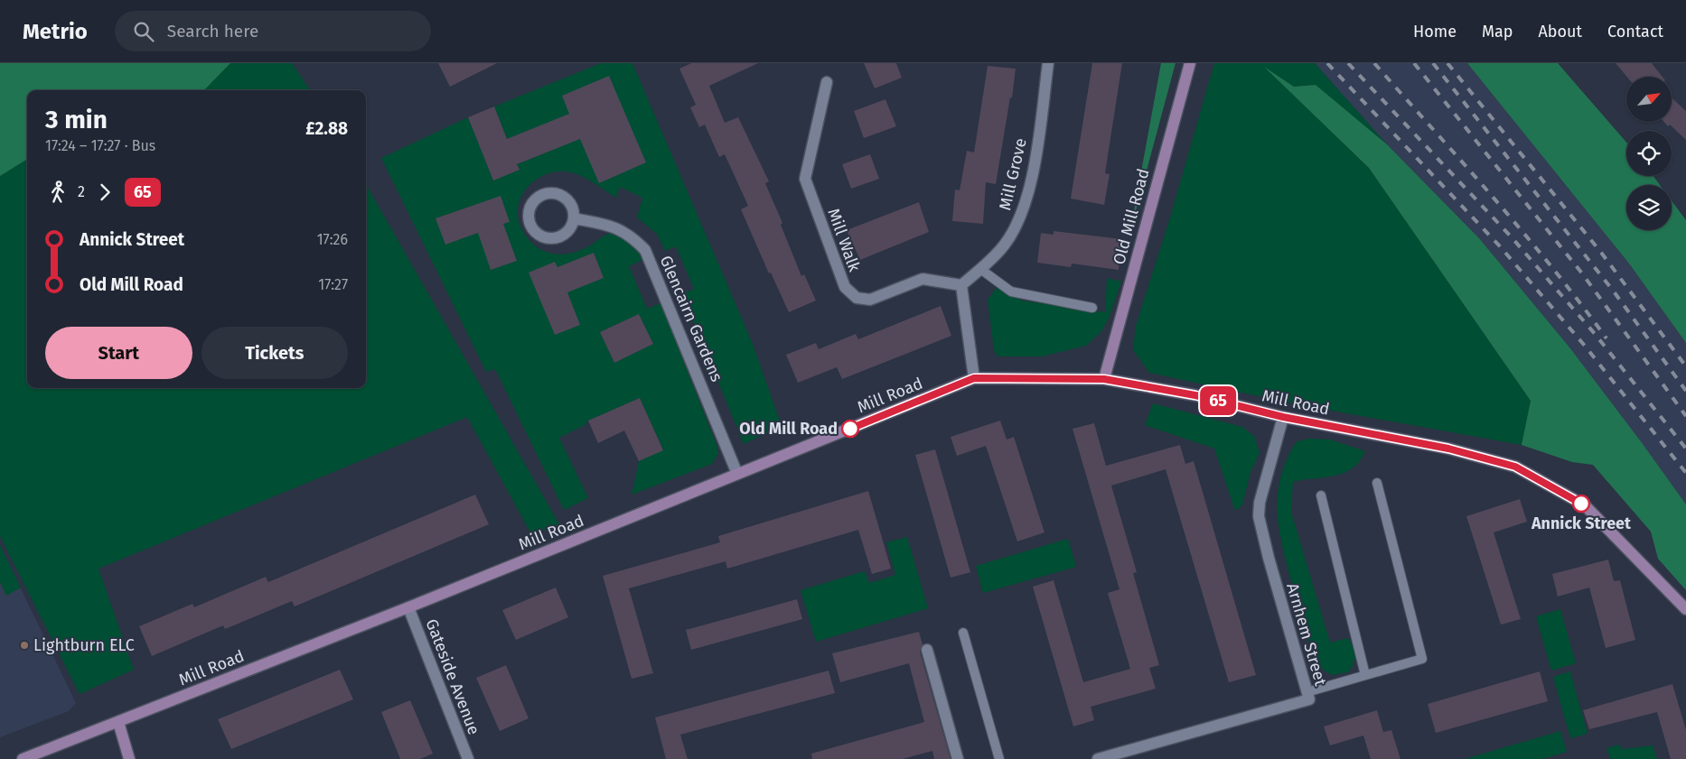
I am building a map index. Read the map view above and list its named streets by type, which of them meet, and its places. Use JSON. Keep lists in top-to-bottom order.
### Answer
{
  "streets": {
    "street": [
      "Mill Grove",
      "Old Mill Road",
      "Mill Walk",
      "Glencairn Gardens",
      "Mill Road",
      "Arnhem Street",
      "Gateside Avenue"
    ]
  },
  "crossings": [
    ["Mill Grove", "Mill Walk"],
    ["Old Mill Road", "Mill Road"],
    ["Glencairn Gardens", "Mill Road"],
    ["Mill Road", "Arnhem Street"],
    ["Mill Road", "Gateside Avenue"]
  ],
  "places": ["Old Mill Road", "Annick Street", "Lightburn ELC"],
  "lines": ["bus line 65"],
  "north": "top right",
  "page": {
    "header": "Metrio",
    "search": "Search here",
    "nav": [
      "Home",
      "Map",
      "About",
      "Contact"
    ],
    "on_map": "65",
    "heading": ["3 min", "17:24 – 17:27 · Bus", "£2.88"],
    "legs": ["2", "65"],
    "list": [
      {
        "name": "Annick Street",
        "value": "17:26"
      },
      {
        "name": "Old Mill Road",
        "value": "17:27"
      }
    ],
    "buttons": ["Start", "Tickets"]
  }
}
